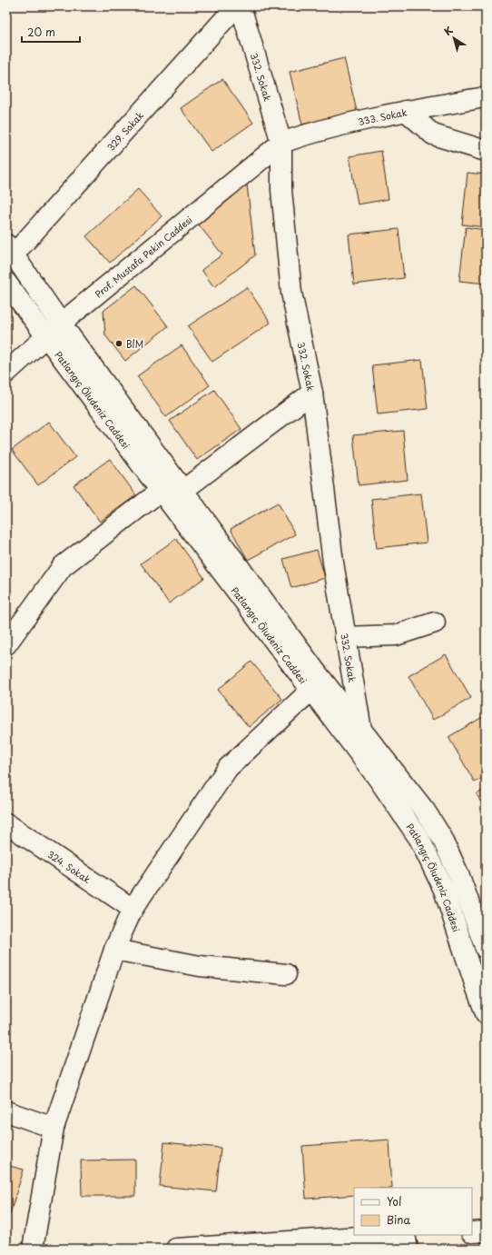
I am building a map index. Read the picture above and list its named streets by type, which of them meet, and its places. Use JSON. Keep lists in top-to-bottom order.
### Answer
{
  "streets": {
    "street": [
      "332. Sokak",
      "333. Sokak",
      "329. Sokak",
      "Prof. Mustafa Pekin Caddesi",
      "Patlangıç Öludeniz Caddesi",
      "324. Sokak"
    ]
  },
  "crossings": [
    ["332. Sokak", "333. Sokak"],
    ["332. Sokak", "Prof. Mustafa Pekin Caddesi"],
    ["332. Sokak", "Patlangıç Öludeniz Caddesi"],
    ["333. Sokak", "Prof. Mustafa Pekin Caddesi"],
    ["329. Sokak", "Patlangıç Öludeniz Caddesi"],
    ["Prof. Mustafa Pekin Caddesi", "Patlangıç Öludeniz Caddesi"]
  ],
  "places": ["BİM"],
  "legend": ["Yol", "Bina"],
  "scale_bar": "20 m",
  "north": "top left"
}
